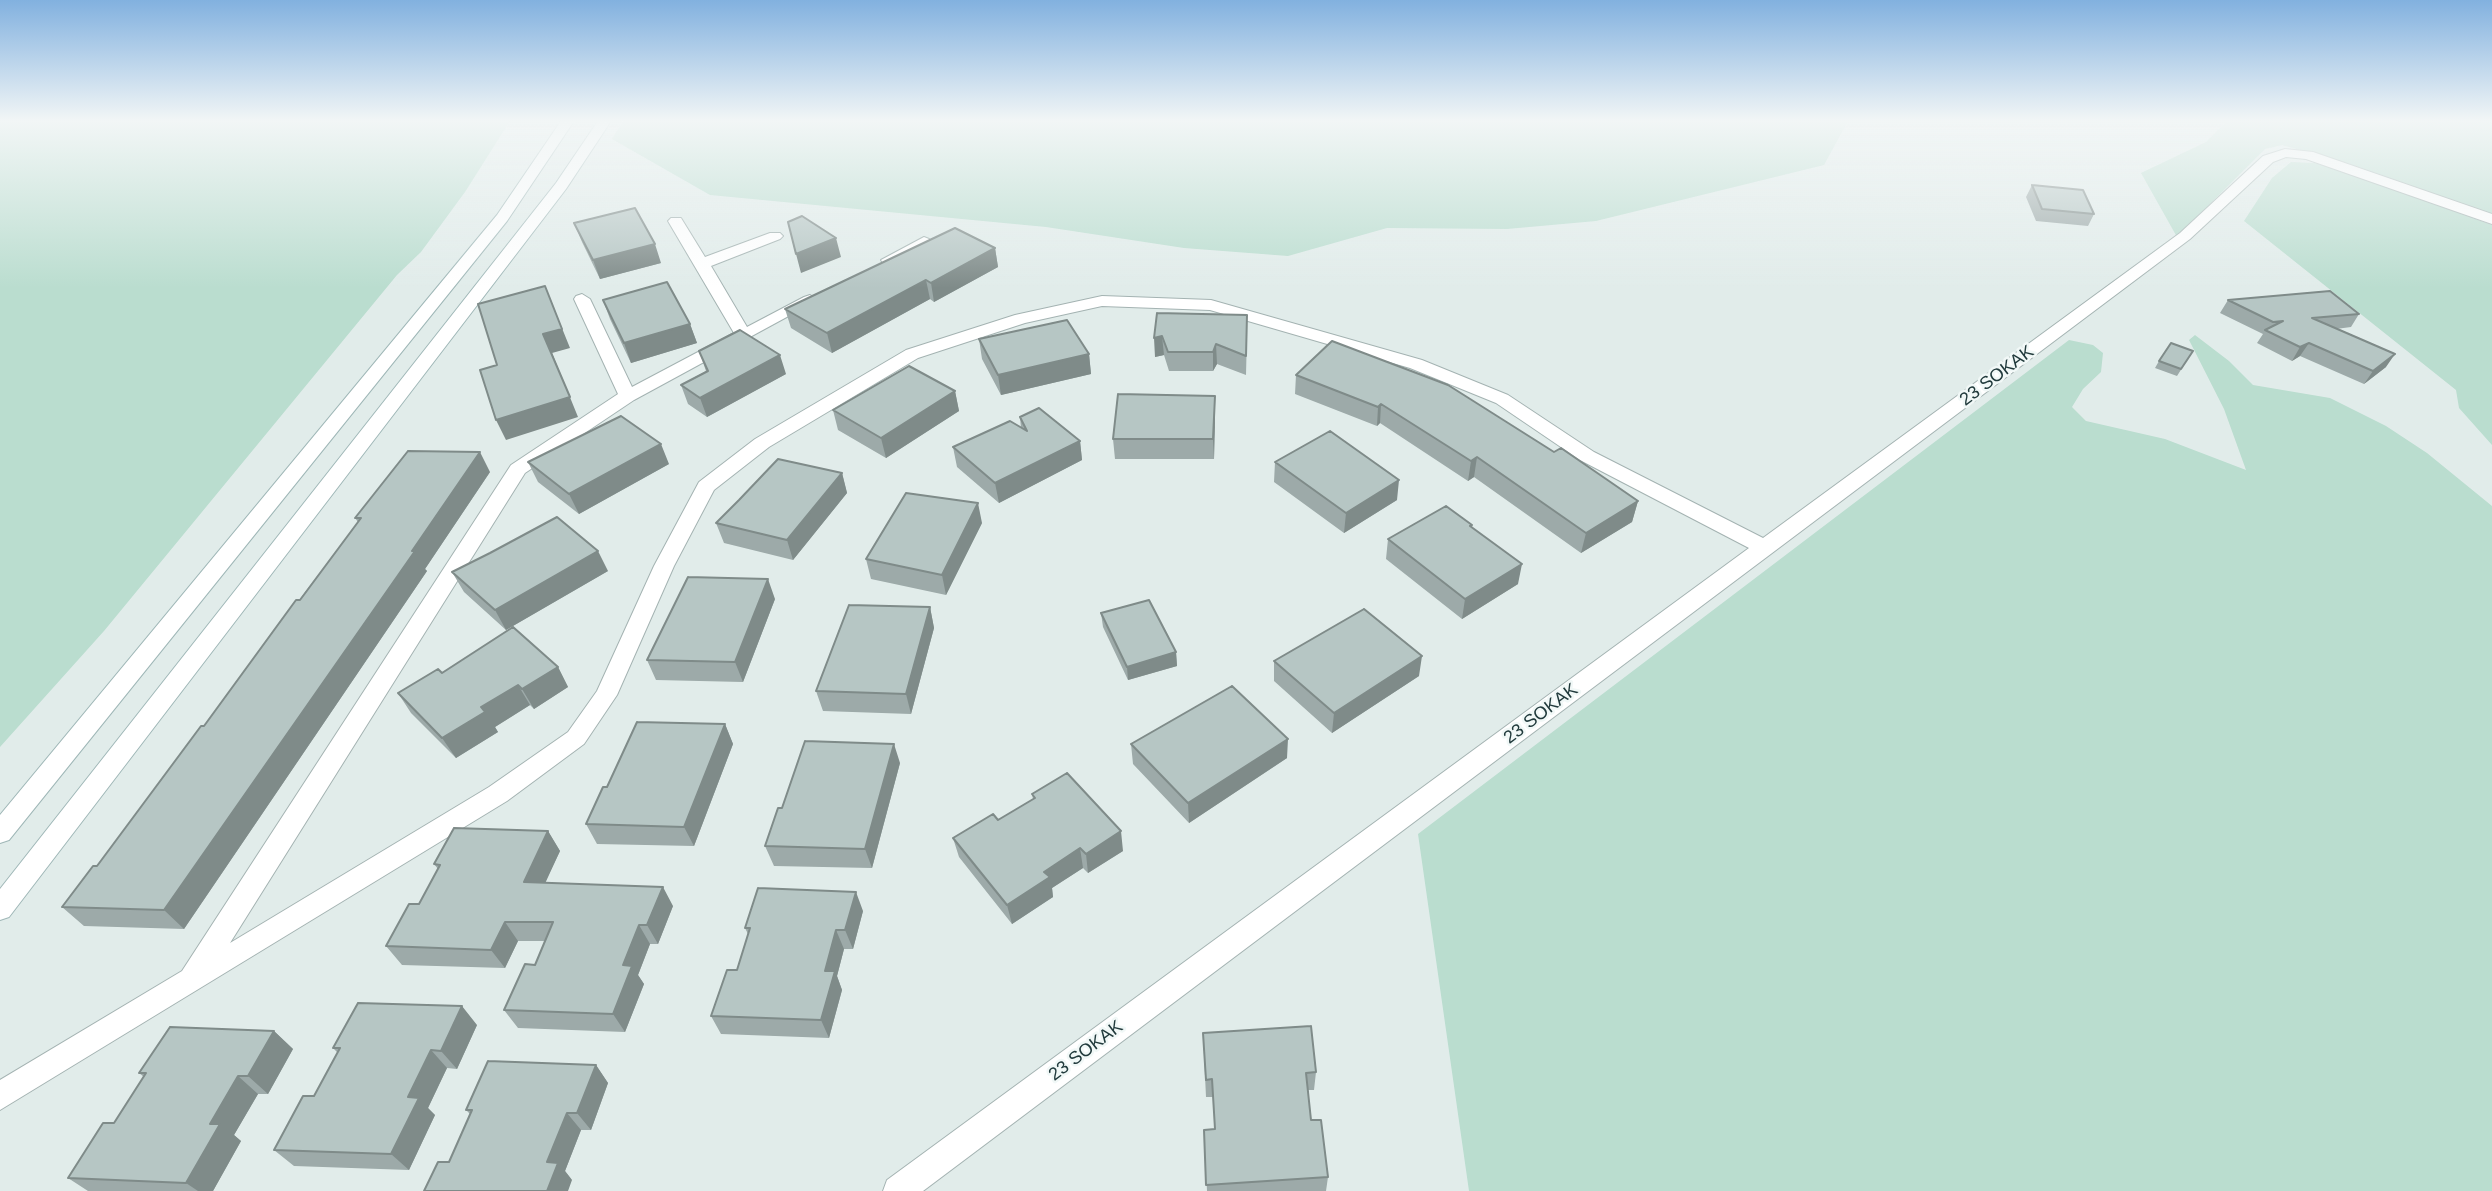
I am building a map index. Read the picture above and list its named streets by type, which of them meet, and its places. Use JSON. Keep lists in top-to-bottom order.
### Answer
{
  "streets": {
    "street": ["23 SOKAK"]
  }
}
